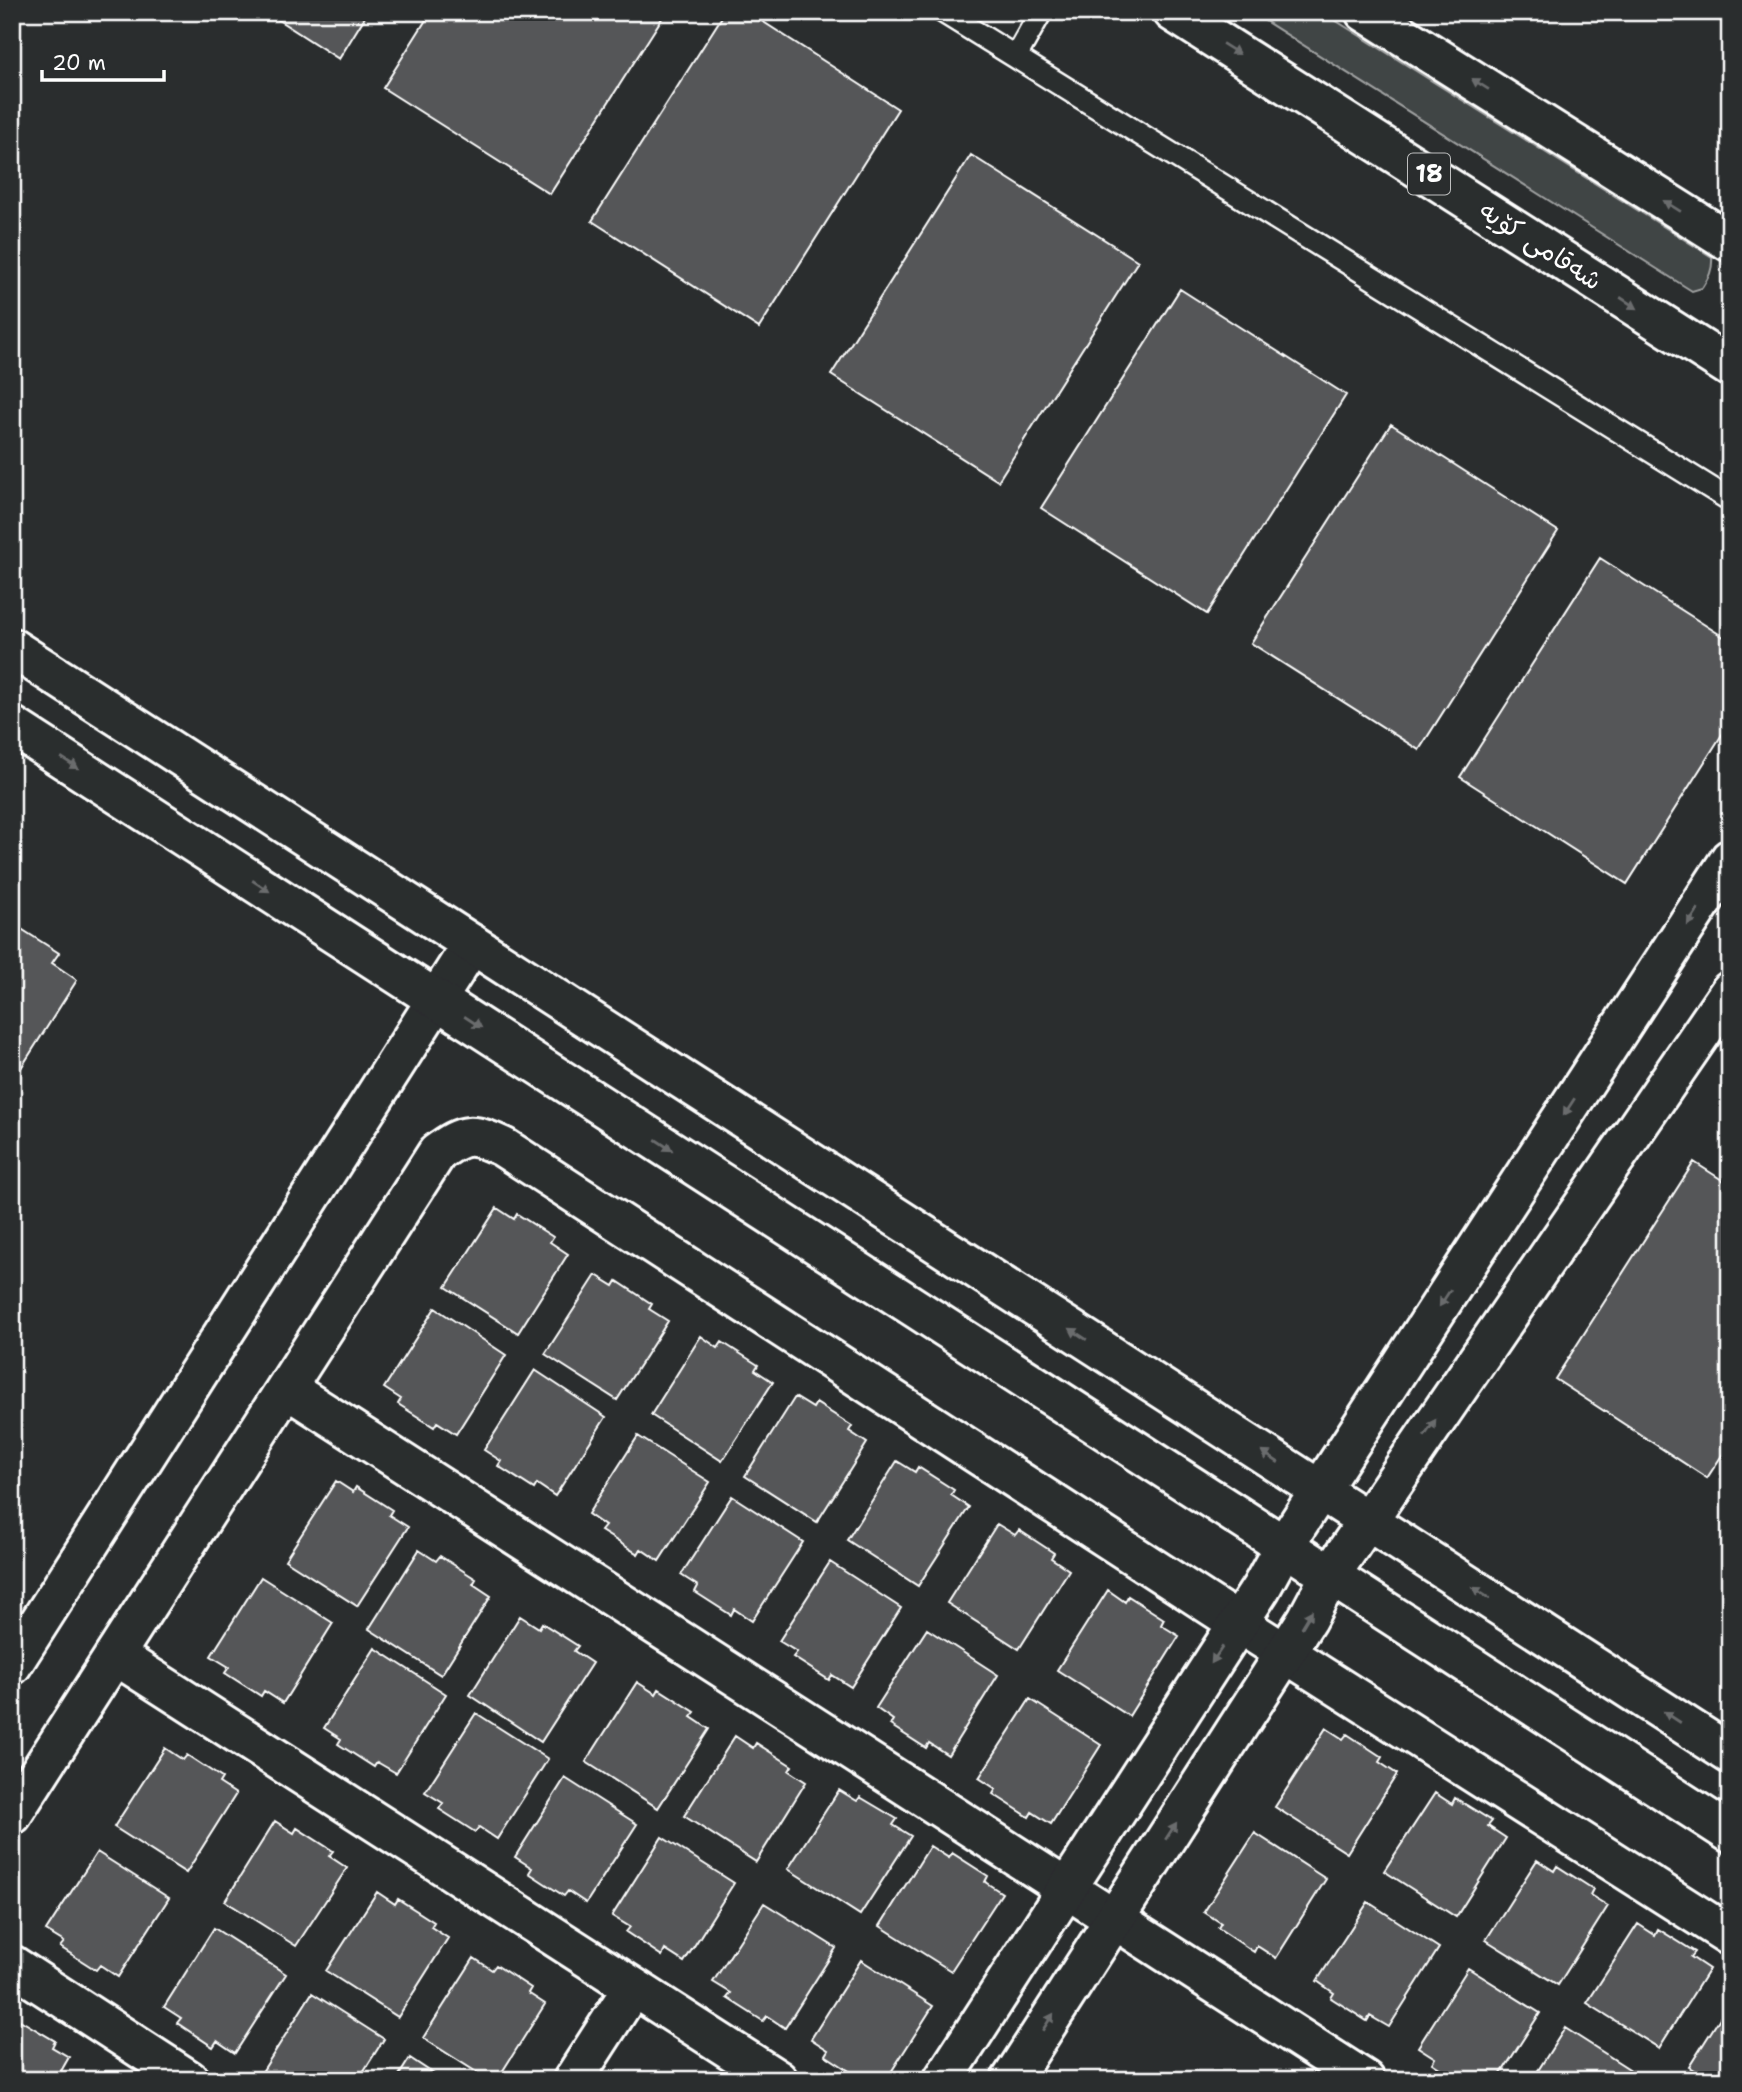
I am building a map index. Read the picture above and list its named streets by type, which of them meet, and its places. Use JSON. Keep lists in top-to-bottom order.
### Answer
{
  "streets": {
    "main road": ["18", "شەقامی کۆیە"]
  },
  "scale_bar": "20 m"
}
